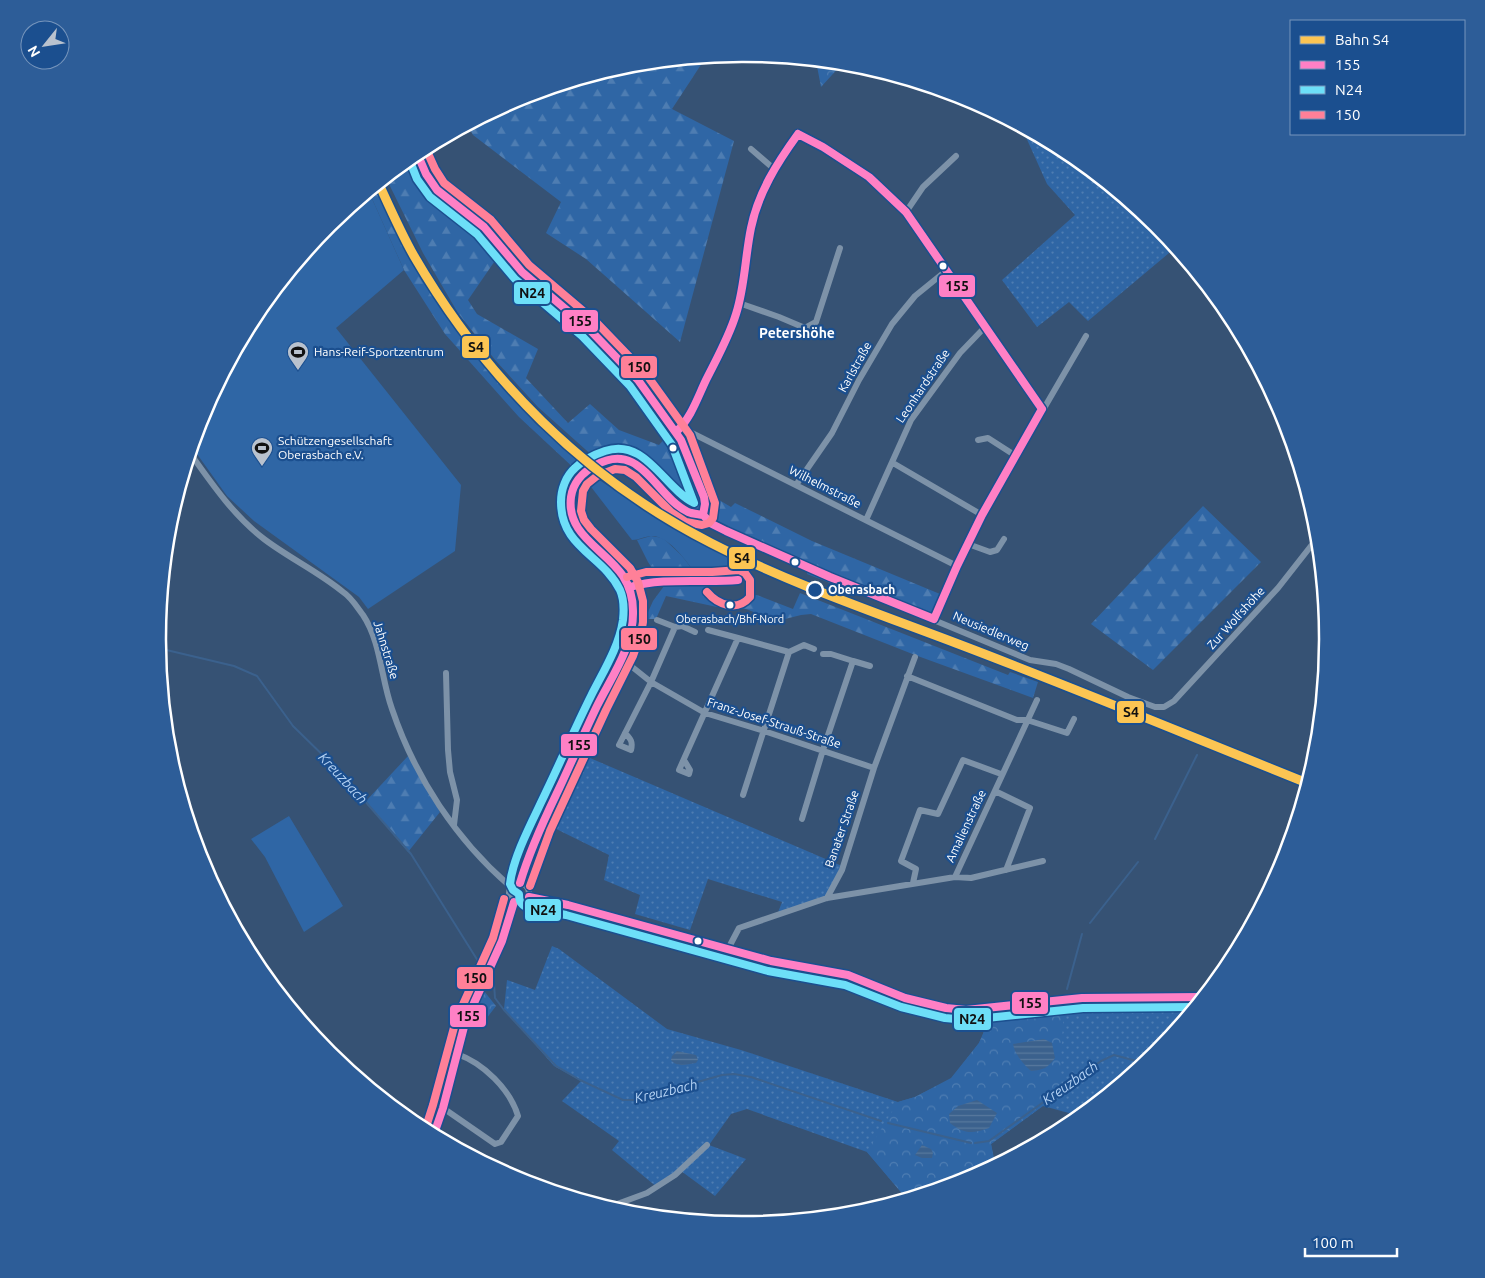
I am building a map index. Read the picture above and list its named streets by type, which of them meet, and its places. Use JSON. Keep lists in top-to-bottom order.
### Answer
{
  "streets": {
    "street": [
      "Karlstraße",
      "Leonhardstraße",
      "Wilhelmstraße",
      "Zur Wolfshöhe",
      "Neusiedlerweg",
      "Jahnstraße",
      "Franz-Josef-Strauß-Straße",
      "Amalienstraße",
      "Banater Straße"
    ]
  },
  "crossings": [
    ["Karlstraße", "Wilhelmstraße"],
    ["Leonhardstraße", "Wilhelmstraße"],
    ["Zur Wolfshöhe", "Neusiedlerweg"],
    ["Neusiedlerweg", "Franz-Josef-Strauß-Straße"],
    ["Franz-Josef-Strauß-Straße", "Banater Straße"],
    ["Amalienstraße", "Banater Straße"]
  ],
  "districts": ["Petershöhe"],
  "water": ["Kreuzbach"],
  "places": {
    "sports": ["Hans-Reif-Sportzentrum", "Schützengesellschaft Oberasbach e.V."],
    "other": ["Oberasbach", "Oberasbach/Bhf-Nord"]
  },
  "lines": [
    "transit line 155",
    "transit line 150",
    "transit line N24",
    "rail line S4"
  ],
  "legend": [
    "Bahn S4",
    "155",
    "N24",
    "150"
  ],
  "scale_bar": "100 m",
  "north": "bottom left"
}
